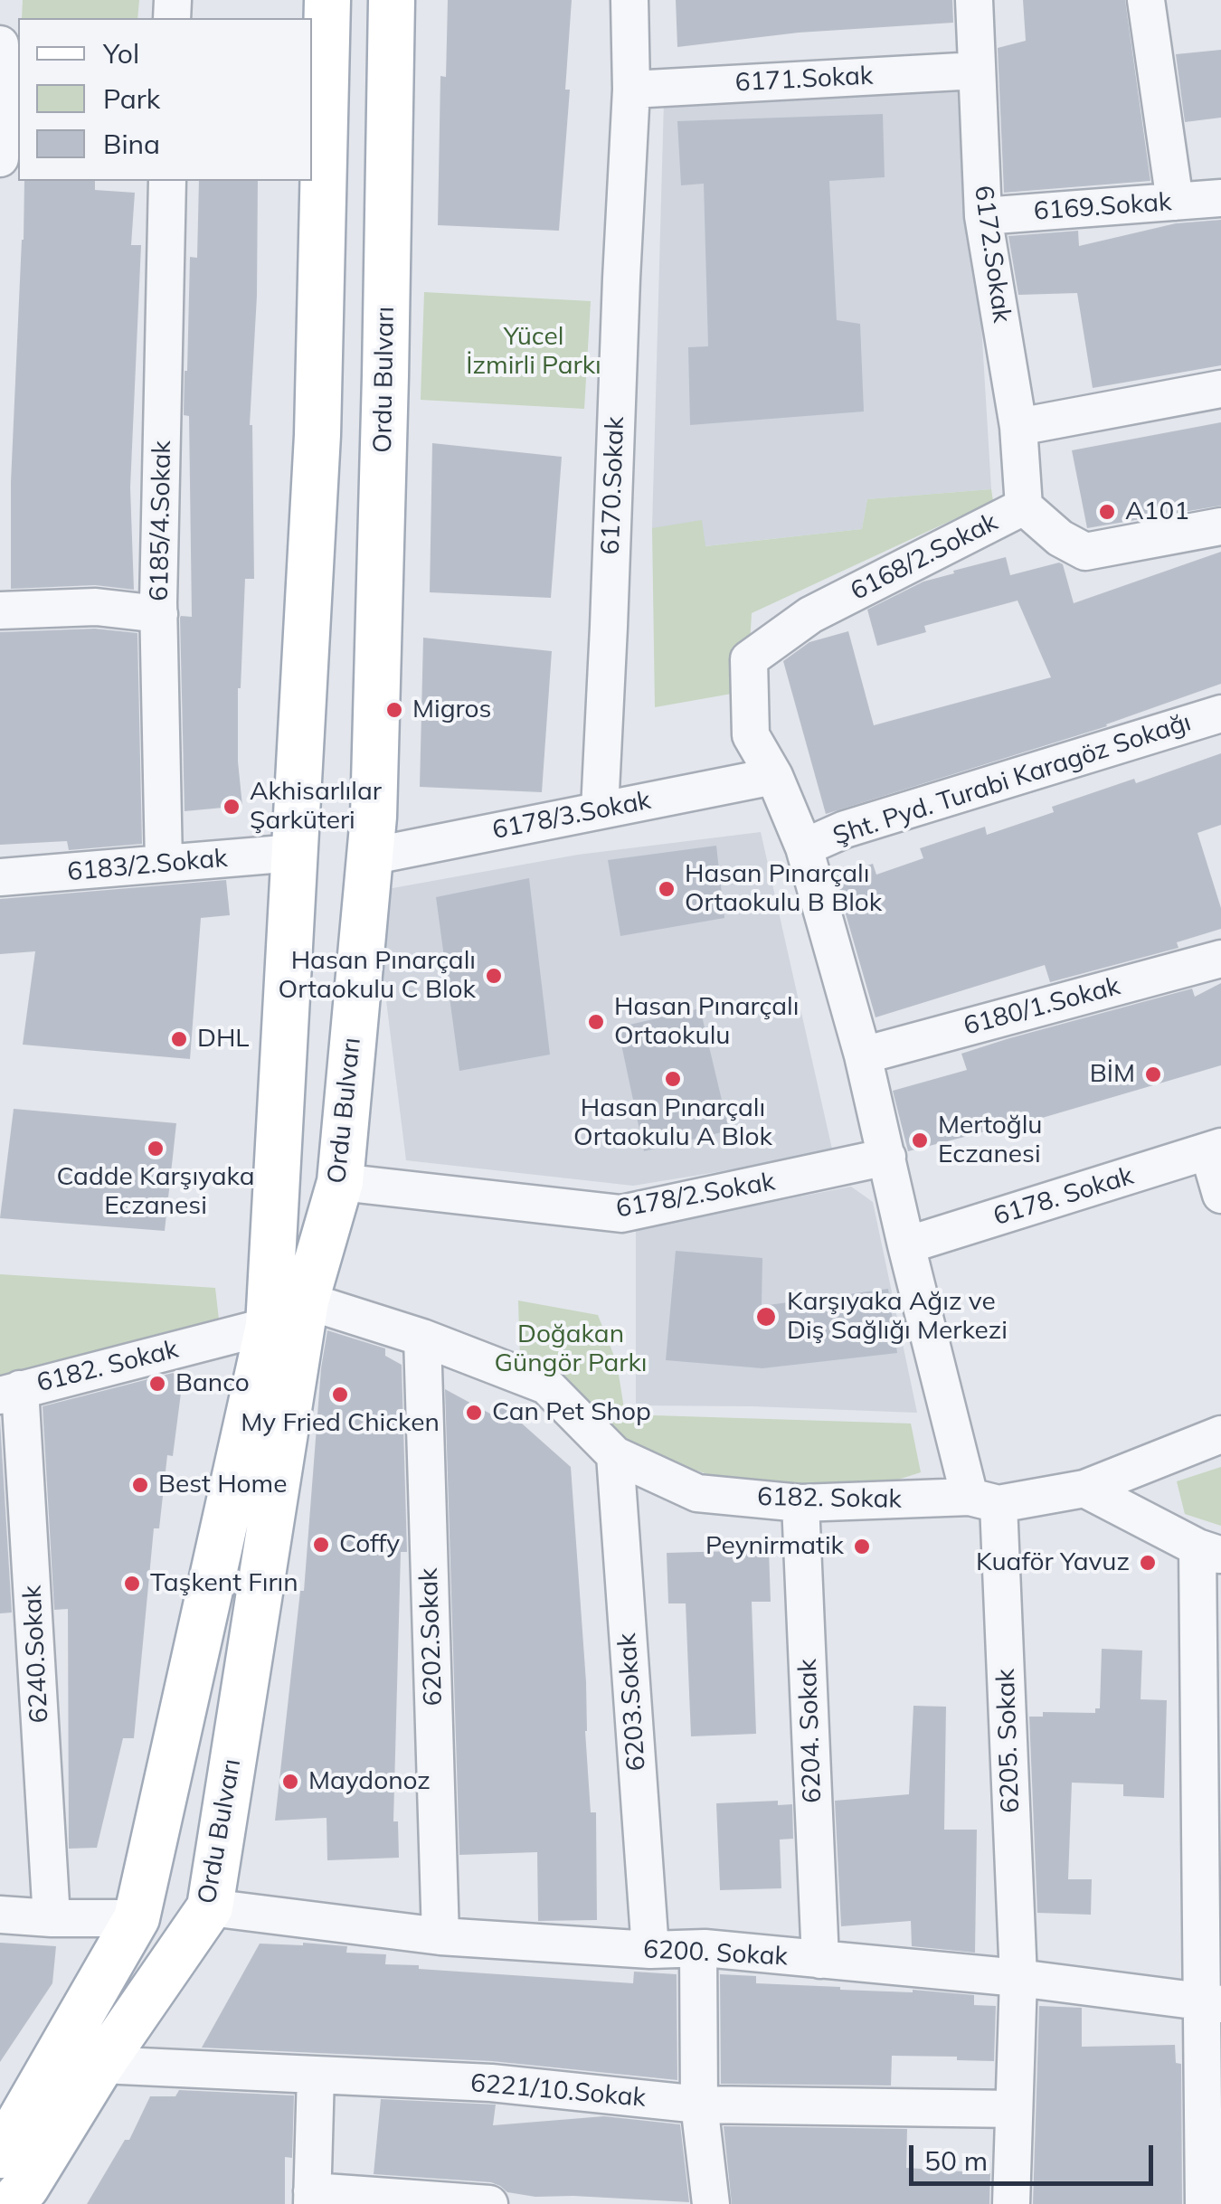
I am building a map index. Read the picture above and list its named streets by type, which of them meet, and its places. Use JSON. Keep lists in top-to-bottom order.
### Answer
{
  "streets": {
    "main road": ["Ordu Bulvarı"],
    "street": [
      "6171.Sokak",
      "6169.Sokak",
      "6172.Sokak",
      "6170.Sokak",
      "6185/4.Sokak",
      "6168/2.Sokak",
      "Şht. Pyd. Turabi Karagöz Sokağı",
      "6178/3.Sokak",
      "6183/2.Sokak",
      "6180/1.Sokak",
      "6178/2.Sokak",
      "6178. Sokak",
      "6182. Sokak",
      "6202.Sokak",
      "6240.Sokak",
      "6203.Sokak",
      "6204. Sokak",
      "6205. Sokak",
      "6200. Sokak",
      "6221/10.Sokak"
    ]
  },
  "crossings": [
    ["6171.Sokak", "6172.Sokak"],
    ["6171.Sokak", "6170.Sokak"],
    ["6169.Sokak", "6172.Sokak"],
    ["6172.Sokak", "6168/2.Sokak"],
    ["Ordu Bulvarı", "6178/3.Sokak"],
    ["Ordu Bulvarı", "6183/2.Sokak"],
    ["Ordu Bulvarı", "6178/2.Sokak"],
    ["Ordu Bulvarı", "6182. Sokak"],
    ["Ordu Bulvarı", "6200. Sokak"],
    ["Ordu Bulvarı", "6221/10.Sokak"],
    ["6170.Sokak", "6178/3.Sokak"],
    ["6185/4.Sokak", "6183/2.Sokak"],
    ["6168/2.Sokak", "Şht. Pyd. Turabi Karagöz Sokağı"],
    ["6168/2.Sokak", "6178/3.Sokak"],
    ["Şht. Pyd. Turabi Karagöz Sokağı", "6178/3.Sokak"],
    ["Şht. Pyd. Turabi Karagöz Sokağı", "6180/1.Sokak"],
    ["Şht. Pyd. Turabi Karagöz Sokağı", "6178/2.Sokak"],
    ["Şht. Pyd. Turabi Karagöz Sokağı", "6178. Sokak"],
    ["Şht. Pyd. Turabi Karagöz Sokağı", "6182. Sokak"],
    ["Şht. Pyd. Turabi Karagöz Sokağı", "6205. Sokak"],
    ["6182. Sokak", "6202.Sokak"],
    ["6182. Sokak", "6240.Sokak"],
    ["6182. Sokak", "6203.Sokak"],
    ["6182. Sokak", "6204. Sokak"],
    ["6182. Sokak", "6205. Sokak"],
    ["6202.Sokak", "6200. Sokak"],
    ["6203.Sokak", "6200. Sokak"],
    ["6204. Sokak", "6200. Sokak"],
    ["6205. Sokak", "6200. Sokak"],
    ["6205. Sokak", "6221/10.Sokak"]
  ],
  "parks": ["Yücel İzmirli Parkı", "Doğakan Güngör Parkı"],
  "places": [
    "A101",
    "Migros",
    "Akhisarlılar Şarküteri",
    "Hasan Pınarçalı Ortaokulu B Blok",
    "Hasan Pınarçalı Ortaokulu C Blok",
    "Hasan Pınarçalı Ortaokulu",
    "DHL",
    "BİM",
    "Hasan Pınarçalı Ortaokulu A Blok",
    "Mertoğlu Eczanesi",
    "Cadde Karşıyaka Eczanesi",
    "Karşıyaka Ağız ve Diş Sağlığı Merkezi",
    "Banco",
    "My Fried Chicken",
    "Can Pet Shop",
    "Best Home",
    "Coffy",
    "Peynirmatik",
    "Kuaför Yavuz",
    "Taşkent Fırın",
    "Maydonoz"
  ],
  "legend": ["Yol", "Park", "Bina"],
  "scale_bar": "50 m"
}
